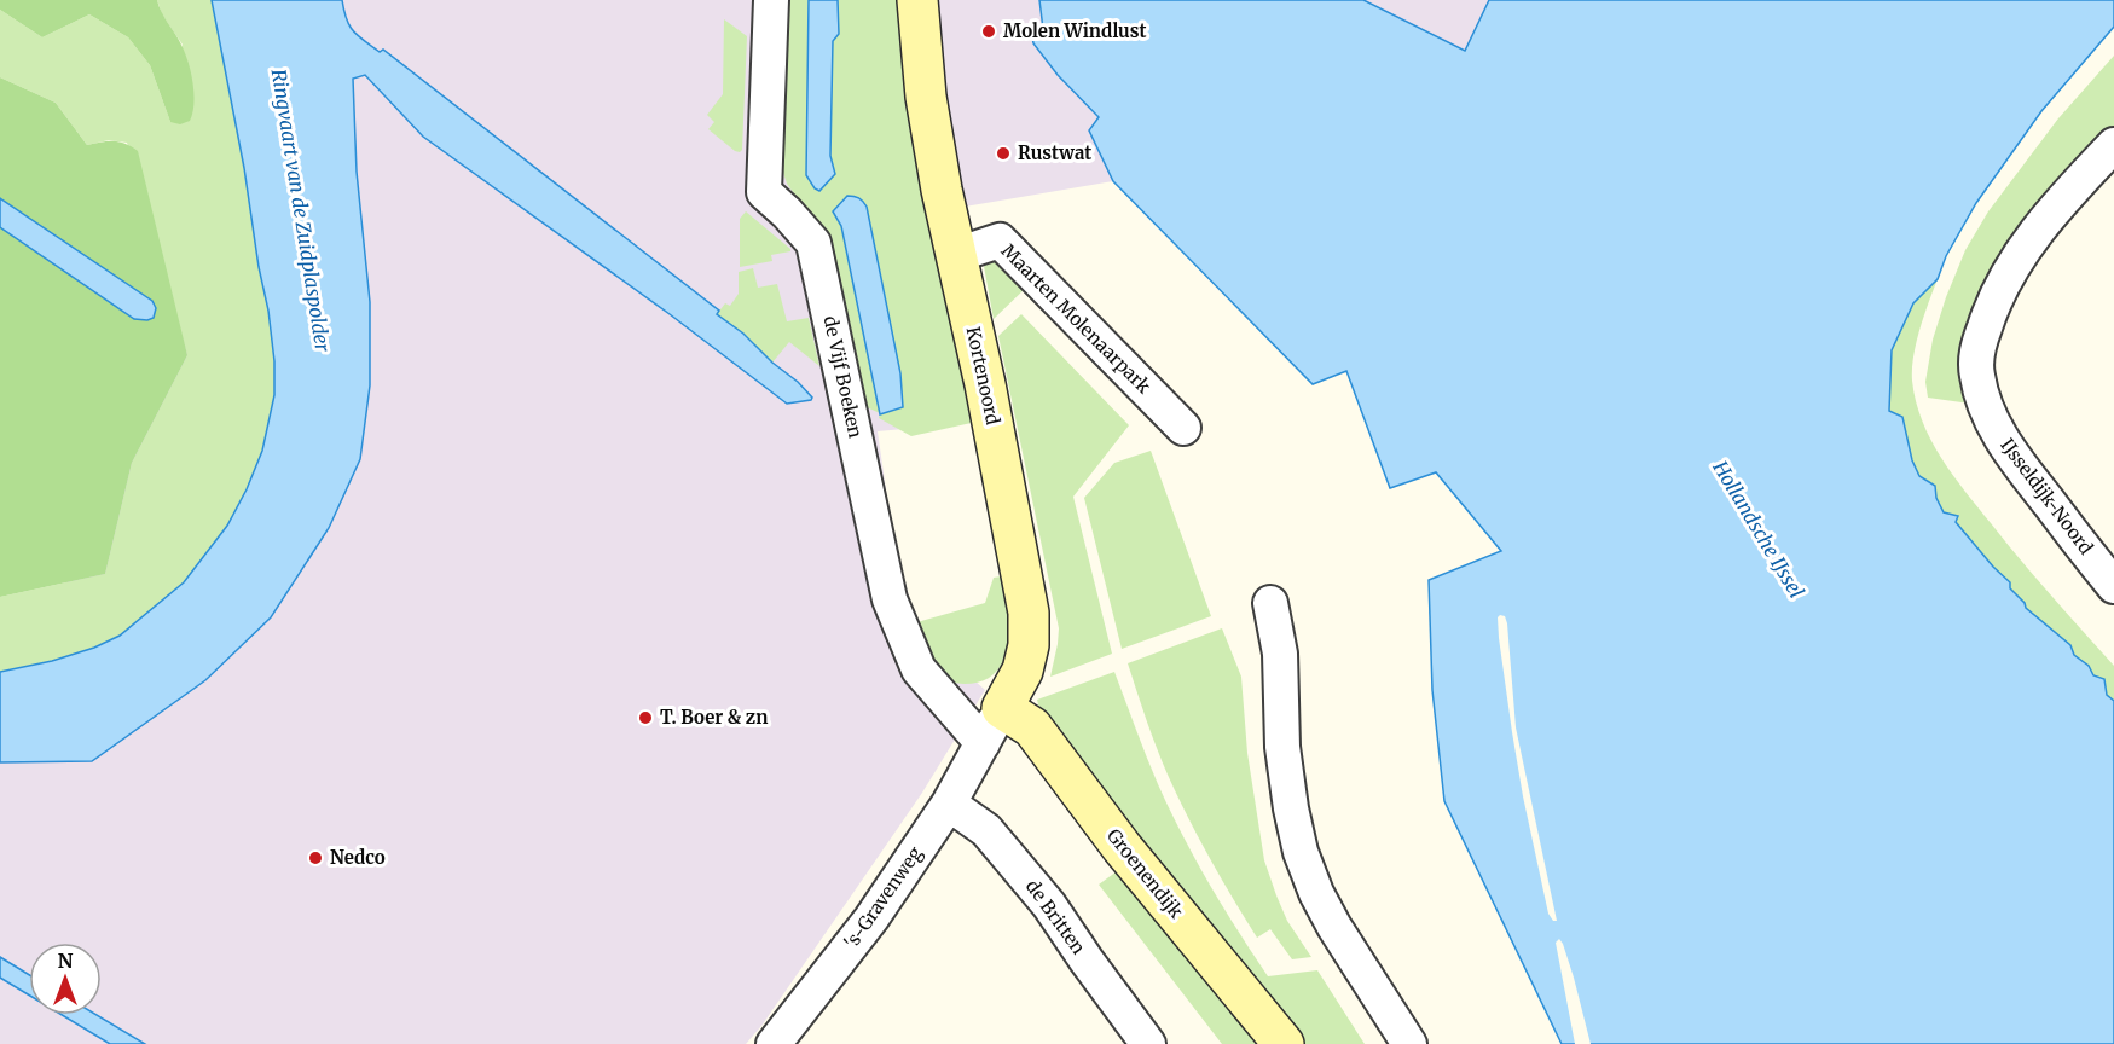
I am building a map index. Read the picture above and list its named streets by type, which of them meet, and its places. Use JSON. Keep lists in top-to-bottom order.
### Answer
{
  "streets": {
    "street": [
      "Maarten Molenaarpark",
      "Kortenoord",
      "de Vijf Boeken",
      "IJsseldijk-Noord",
      "Groenendijk",
      "'s-Gravenweg",
      "de Britten"
    ]
  },
  "crossings": [
    ["Maarten Molenaarpark", "Kortenoord"],
    ["Kortenoord", "de Vijf Boeken"],
    ["Kortenoord", "Groenendijk"],
    ["Kortenoord", "'s-Gravenweg"],
    ["de Vijf Boeken", "'s-Gravenweg"],
    ["'s-Gravenweg", "de Britten"]
  ],
  "water": ["Ringvaart van de Zuidplaspolder", "Hollandsche IJssel"],
  "places": [
    "Molen Windlust",
    "Rustwat",
    "T. Boer & zn",
    "Nedco"
  ],
  "north": "top"
}
